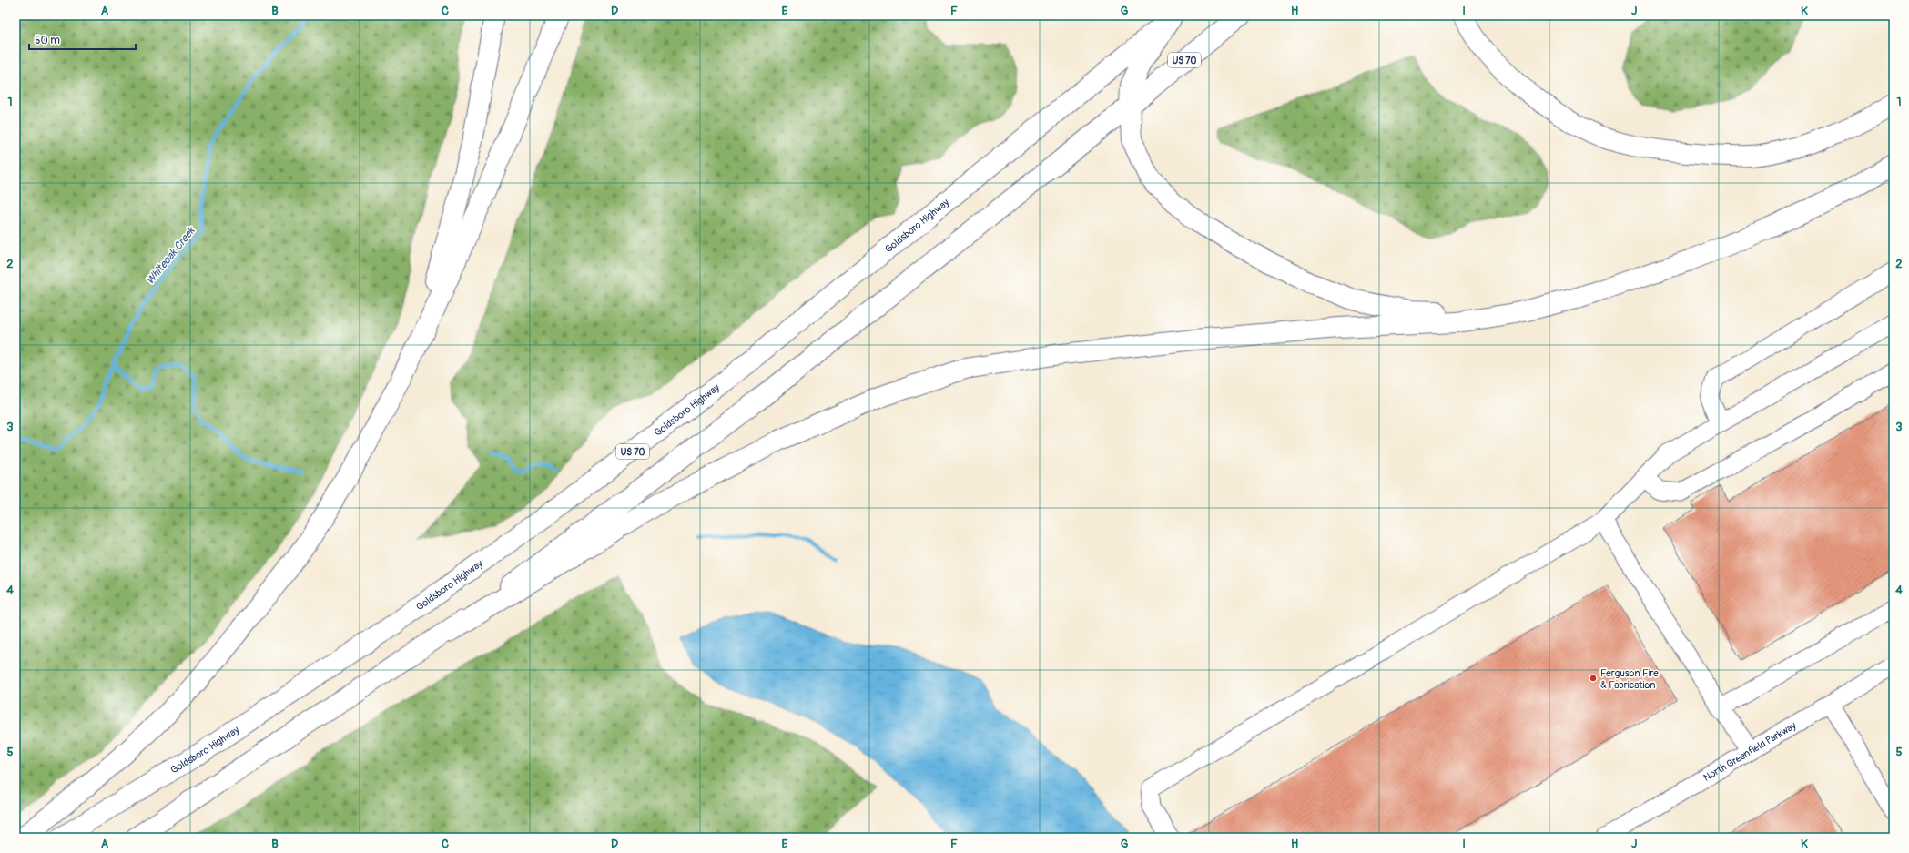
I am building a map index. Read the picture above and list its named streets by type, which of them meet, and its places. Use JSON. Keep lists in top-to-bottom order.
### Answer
{
  "streets": {
    "main road": ["US 70", "Goldsboro Highway"],
    "street": ["North Greenfield Parkway"]
  },
  "water": ["Whiteoak Creek"],
  "places": ["Ferguson Fire & Fabrication"],
  "scale_bar": "50 m",
  "grid": {
    "columns": [
      "A",
      "B",
      "C",
      "D",
      "E",
      "F",
      "G",
      "H",
      "I",
      "J",
      "K"
    ],
    "rows": [
      "1",
      "2",
      "3",
      "4",
      "5"
    ]
  }
}
